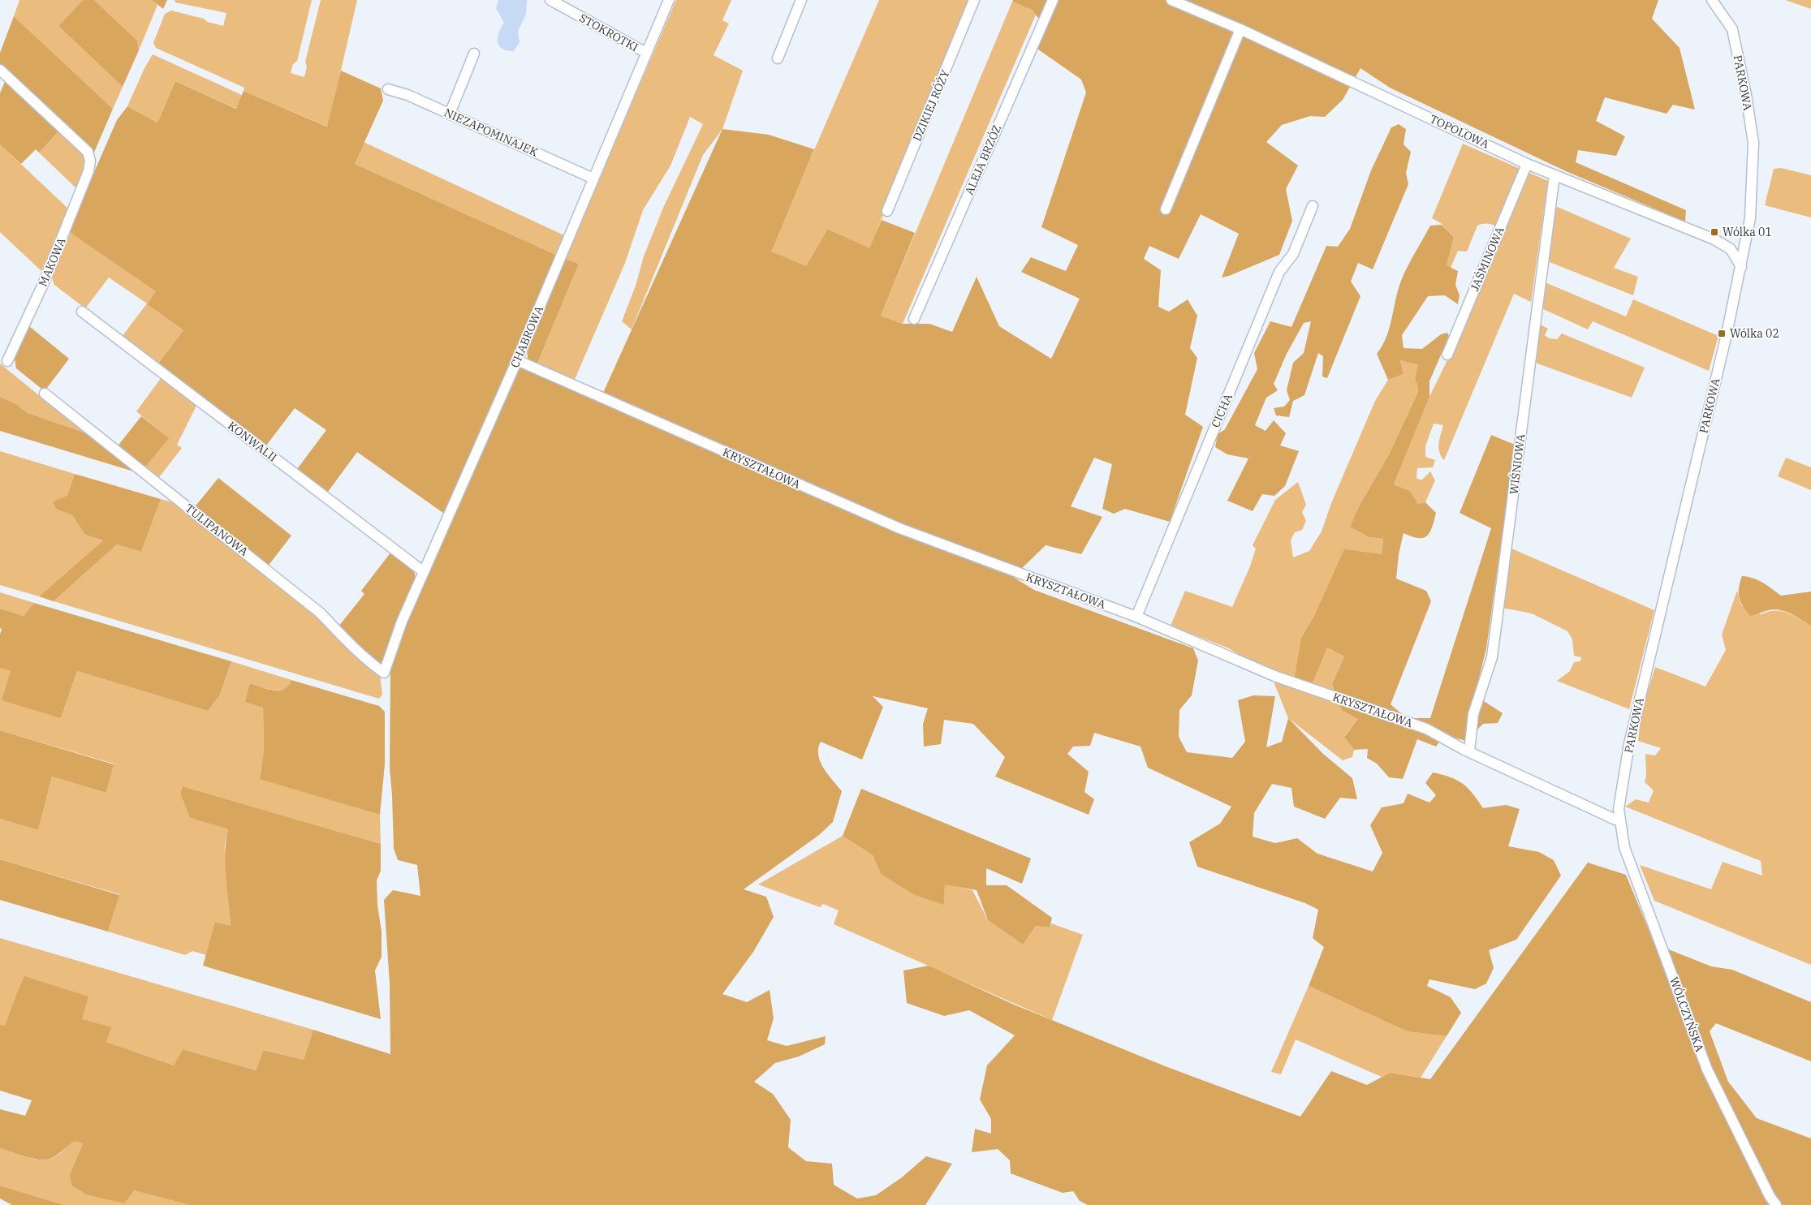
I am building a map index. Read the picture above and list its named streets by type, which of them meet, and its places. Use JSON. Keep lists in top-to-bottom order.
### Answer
{
  "streets": {
    "street": [
      "STOKROTKI",
      "PARKOWA",
      "DZIKIEJ RÓŻY",
      "TOPOLOWA",
      "NIEZAPOMINAJEK",
      "ALEJA BRZÓZ",
      "JAŚMINOWA",
      "MAKOWA",
      "CHABROWA",
      "CICHA",
      "KONWALII",
      "WIŚNIOWA",
      "KRYSZTAŁOWA",
      "TULIPANOWA",
      "WÓLCZYŃSKA"
    ]
  },
  "crossings": [
    ["STOKROTKI", "CHABROWA"],
    ["PARKOWA", "TOPOLOWA"],
    ["PARKOWA", "KRYSZTAŁOWA"],
    ["PARKOWA", "WÓLCZYŃSKA"],
    ["TOPOLOWA", "JAŚMINOWA"],
    ["TOPOLOWA", "WIŚNIOWA"],
    ["NIEZAPOMINAJEK", "CHABROWA"],
    ["CHABROWA", "KONWALII"],
    ["CHABROWA", "KRYSZTAŁOWA"],
    ["CHABROWA", "TULIPANOWA"],
    ["CICHA", "KRYSZTAŁOWA"],
    ["WIŚNIOWA", "KRYSZTAŁOWA"],
    ["KRYSZTAŁOWA", "WÓLCZYŃSKA"]
  ],
  "places": {
    "transit": ["Wólka 01", "Wólka 02"]
  }
}
